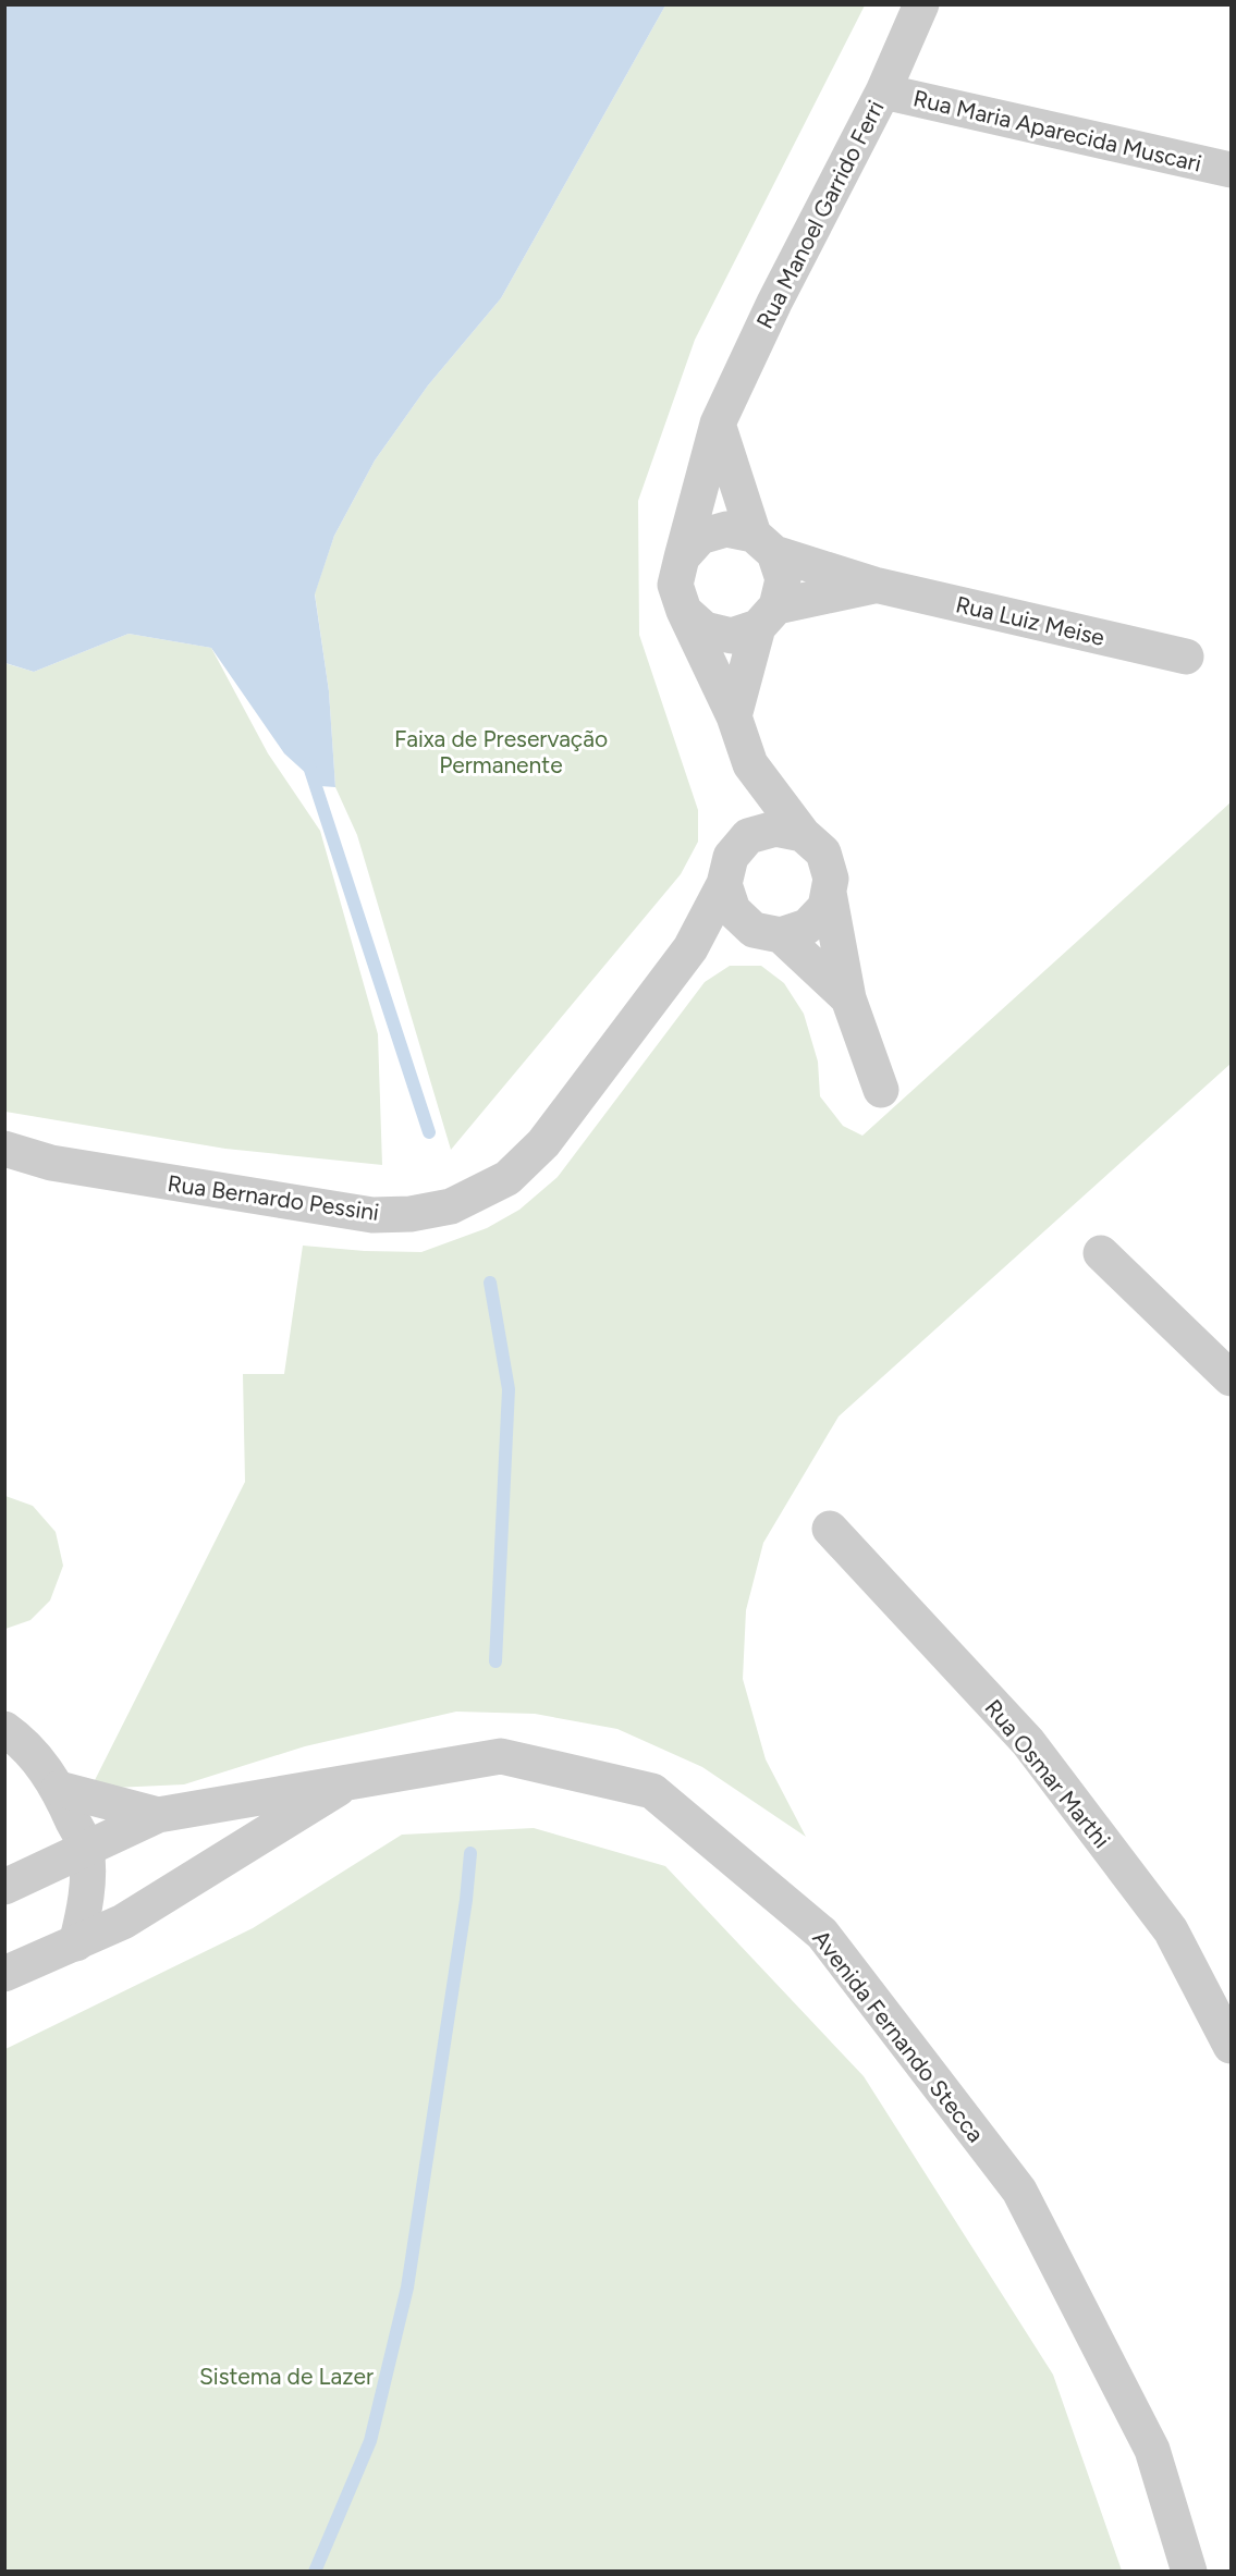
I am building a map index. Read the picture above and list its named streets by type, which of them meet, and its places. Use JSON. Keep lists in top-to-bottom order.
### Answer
{
  "streets": {
    "street": [
      "Rua Maria Aparecida Muscari",
      "Rua Manoel Garrido Ferri",
      "Rua Luiz Meise",
      "Rua Bernardo Pessini",
      "Rua Osmar Marthi",
      "Avenida Fernando Stecca"
    ]
  },
  "crossings": [
    ["Rua Maria Aparecida Muscari", "Rua Manoel Garrido Ferri"],
    ["Rua Manoel Garrido Ferri", "Rua Luiz Meise"],
    ["Rua Manoel Garrido Ferri", "Rua Bernardo Pessini"]
  ],
  "parks": ["Faixa de Preservação Permanente", "Sistema de Lazer"]
}
